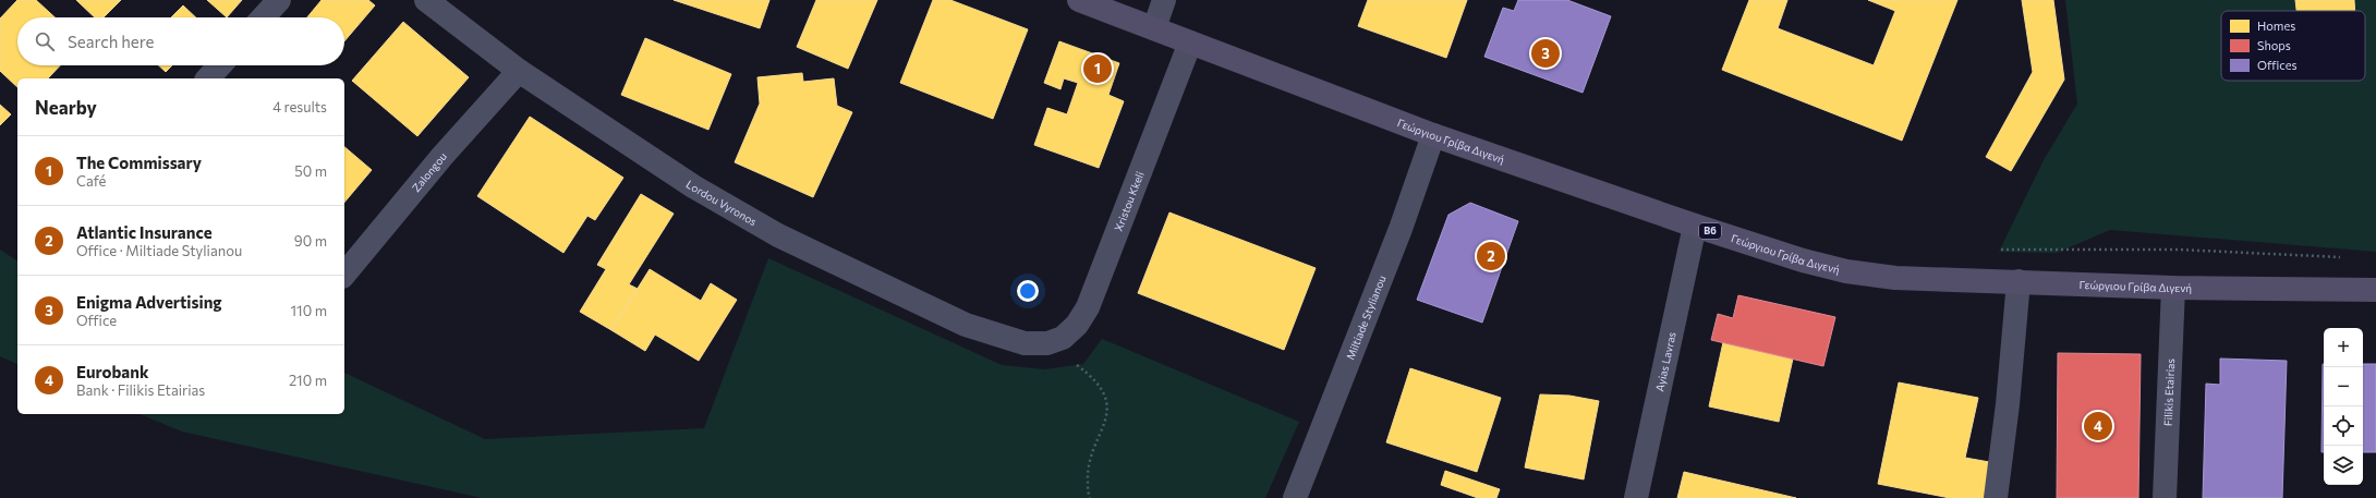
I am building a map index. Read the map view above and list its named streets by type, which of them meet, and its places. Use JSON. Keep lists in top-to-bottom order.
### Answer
{
  "streets": {
    "main road": ["Γεώργιου Γρίβα Διγενή", "B6"],
    "street": [
      "Zalongou",
      "Xristou Kkeli",
      "Lordou Vyronos",
      "Miltiade Stylianou",
      "Ayias Lavras",
      "Filikis Etairias"
    ]
  },
  "crossings": [
    ["Γεώργιου Γρίβα Διγενή", "Xristou Kkeli"],
    ["Γεώργιου Γρίβα Διγενή", "Miltiade Stylianou"],
    ["Γεώργιου Γρίβα Διγενή", "Ayias Lavras"],
    ["Γεώργιου Γρίβα Διγενή", "Filikis Etairias"],
    ["Zalongou", "Lordou Vyronos"],
    ["Xristou Kkeli", "Lordou Vyronos"]
  ],
  "legend": ["Homes", "Shops", "Offices"],
  "page": {
    "search": "Search here",
    "pins": [
      "3",
      "1",
      "2",
      "4"
    ],
    "heading": ["Nearby", "4 results"],
    "list": [
      {
        "mark": "1",
        "name": "The Commissary",
        "note": "Café",
        "value": "50 m"
      },
      {
        "mark": "2",
        "name": "Atlantic Insurance",
        "note": "Office · Miltiade Stylianou",
        "value": "90 m"
      },
      {
        "mark": "3",
        "name": "Enigma Advertising",
        "note": "Office",
        "value": "110 m"
      },
      {
        "mark": "4",
        "name": "Eurobank",
        "note": "Bank · Filikis Etairias",
        "value": "210 m"
      }
    ],
    "map_buttons": ["+", "−"]
  }
}
